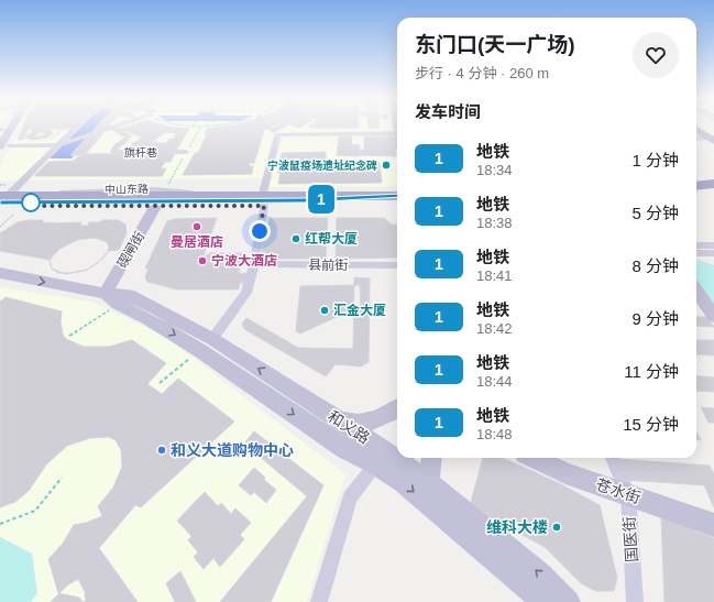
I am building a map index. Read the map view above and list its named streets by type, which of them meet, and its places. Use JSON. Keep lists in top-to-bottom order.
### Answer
{
  "streets": {
    "main road": [
      "中山东路",
      "碶闸街",
      "和义路",
      "苍水街"
    ],
    "street": ["旗杆巷", "县前街", "国医街"]
  },
  "crossings": [
    ["中山东路", "碶闸街"],
    ["碶闸街", "和义路"],
    ["苍水街", "国医街"]
  ],
  "places": [
    "宁波鼠疫场遗址纪念碑",
    "曼居酒店",
    "红帮大厦",
    "宁波大酒店",
    "汇金大厦",
    "和义大道购物中心",
    "维科大楼"
  ],
  "lines": ["metro line 1"],
  "page": {
    "on_map": "1",
    "heading": [
      ["东门口(天一广场)", "步行 · 4 分钟 · 260 m"],
      "发车时间"
    ],
    "list": [
      {
        "mark": "1",
        "name": "地铁",
        "note": "18:34",
        "value": "1 分钟"
      },
      {
        "mark": "1",
        "name": "地铁",
        "note": "18:38",
        "value": "5 分钟"
      },
      {
        "mark": "1",
        "name": "地铁",
        "note": "18:41",
        "value": "8 分钟"
      },
      {
        "mark": "1",
        "name": "地铁",
        "note": "18:42",
        "value": "9 分钟"
      },
      {
        "mark": "1",
        "name": "地铁",
        "note": "18:44",
        "value": "11 分钟"
      },
      {
        "mark": "1",
        "name": "地铁",
        "note": "18:48",
        "value": "15 分钟"
      }
    ]
  }
}
